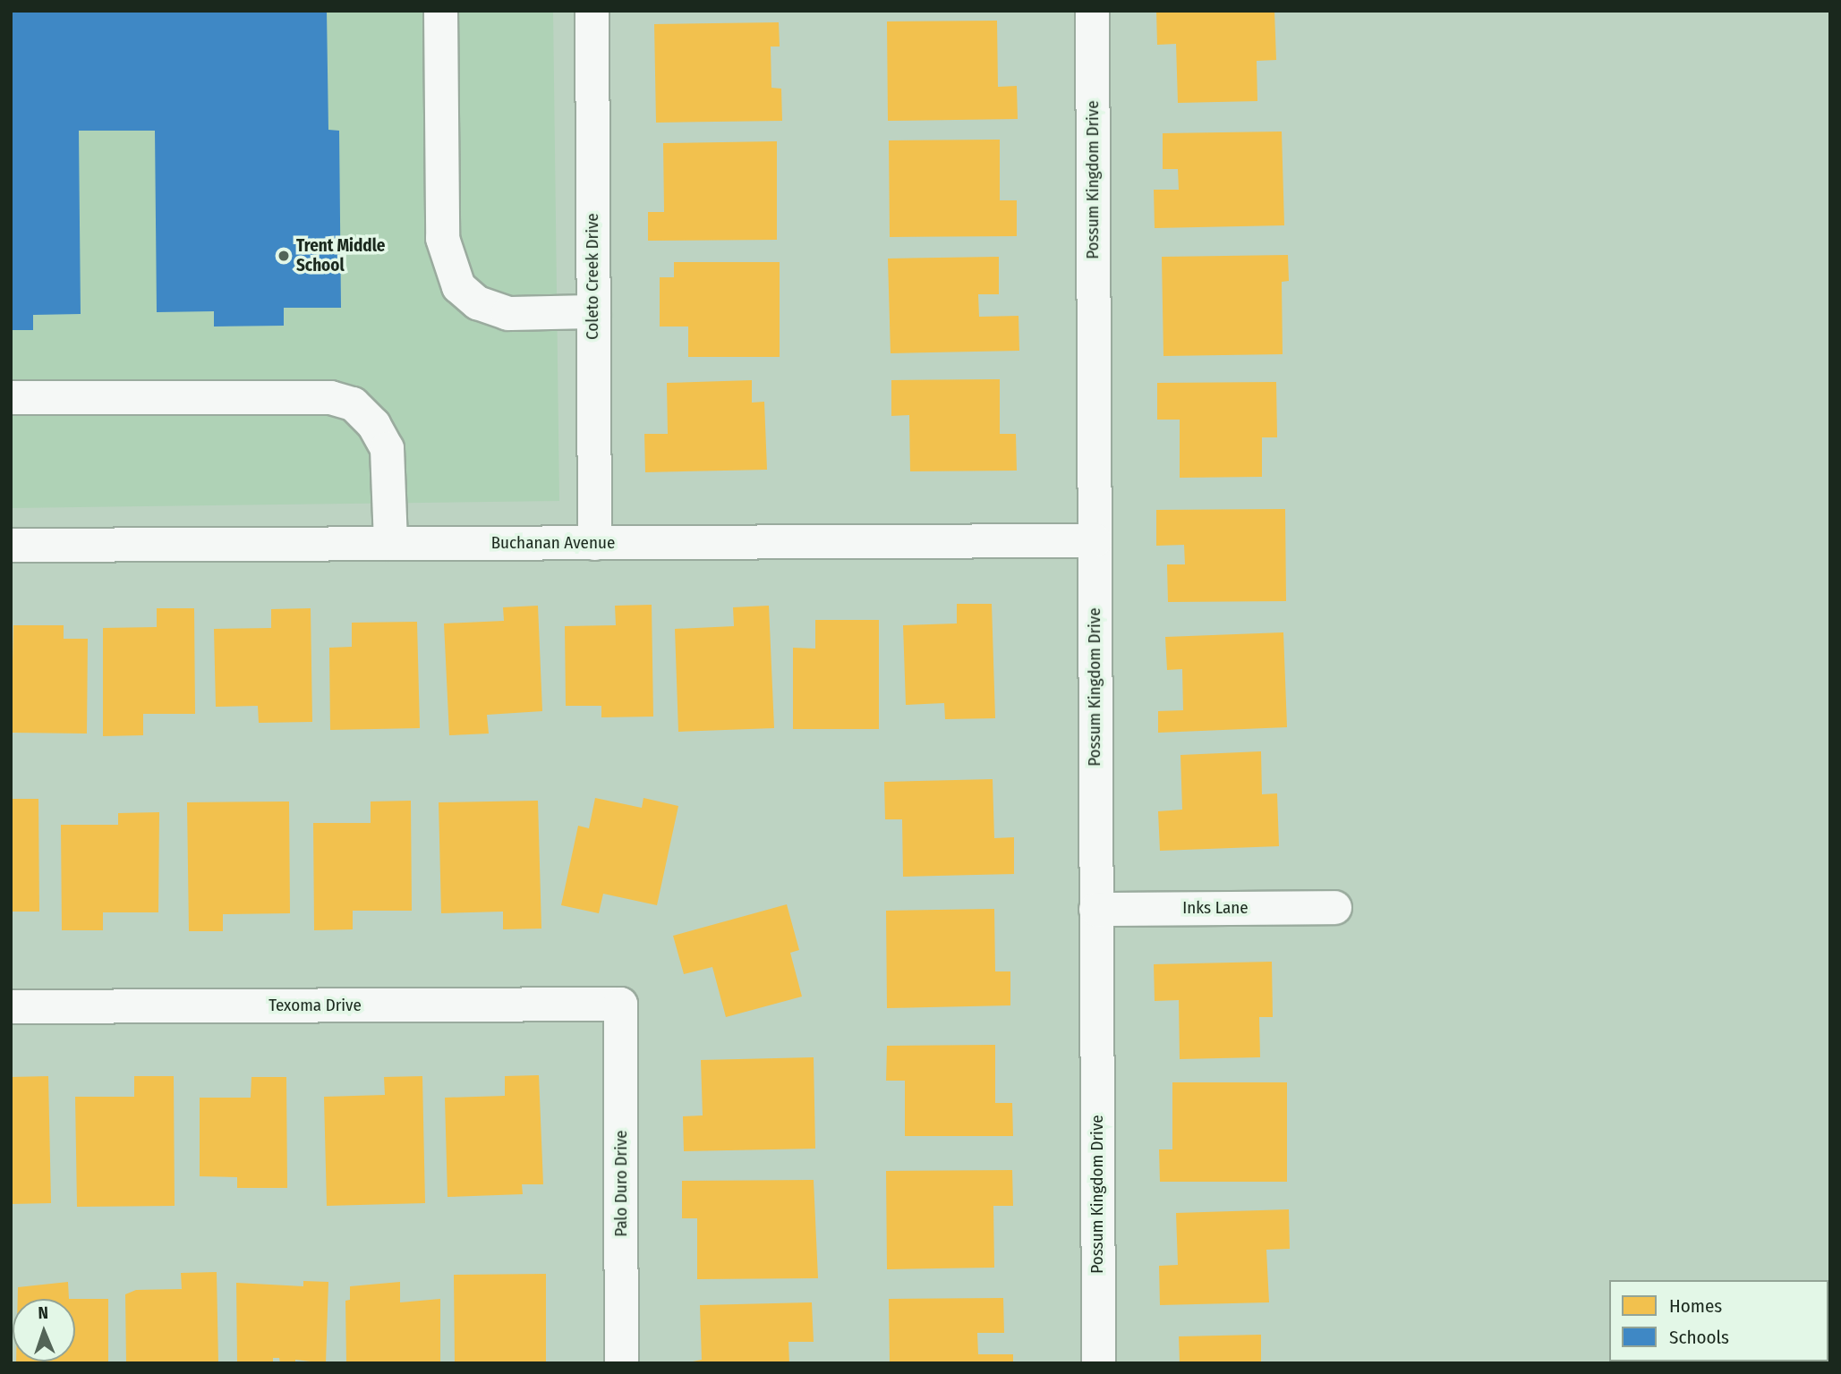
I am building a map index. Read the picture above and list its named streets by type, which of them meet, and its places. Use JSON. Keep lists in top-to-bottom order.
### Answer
{
  "streets": {
    "street": [
      "Possum Kingdom Drive",
      "Coleto Creek Drive",
      "Buchanan Avenue",
      "Inks Lane",
      "Texoma Drive",
      "Palo Duro Drive"
    ]
  },
  "crossings": [
    ["Possum Kingdom Drive", "Buchanan Avenue"],
    ["Possum Kingdom Drive", "Inks Lane"],
    ["Coleto Creek Drive", "Buchanan Avenue"],
    ["Texoma Drive", "Palo Duro Drive"]
  ],
  "places": ["Trent Middle School"],
  "legend": ["Homes", "Schools"],
  "north": "top"
}
